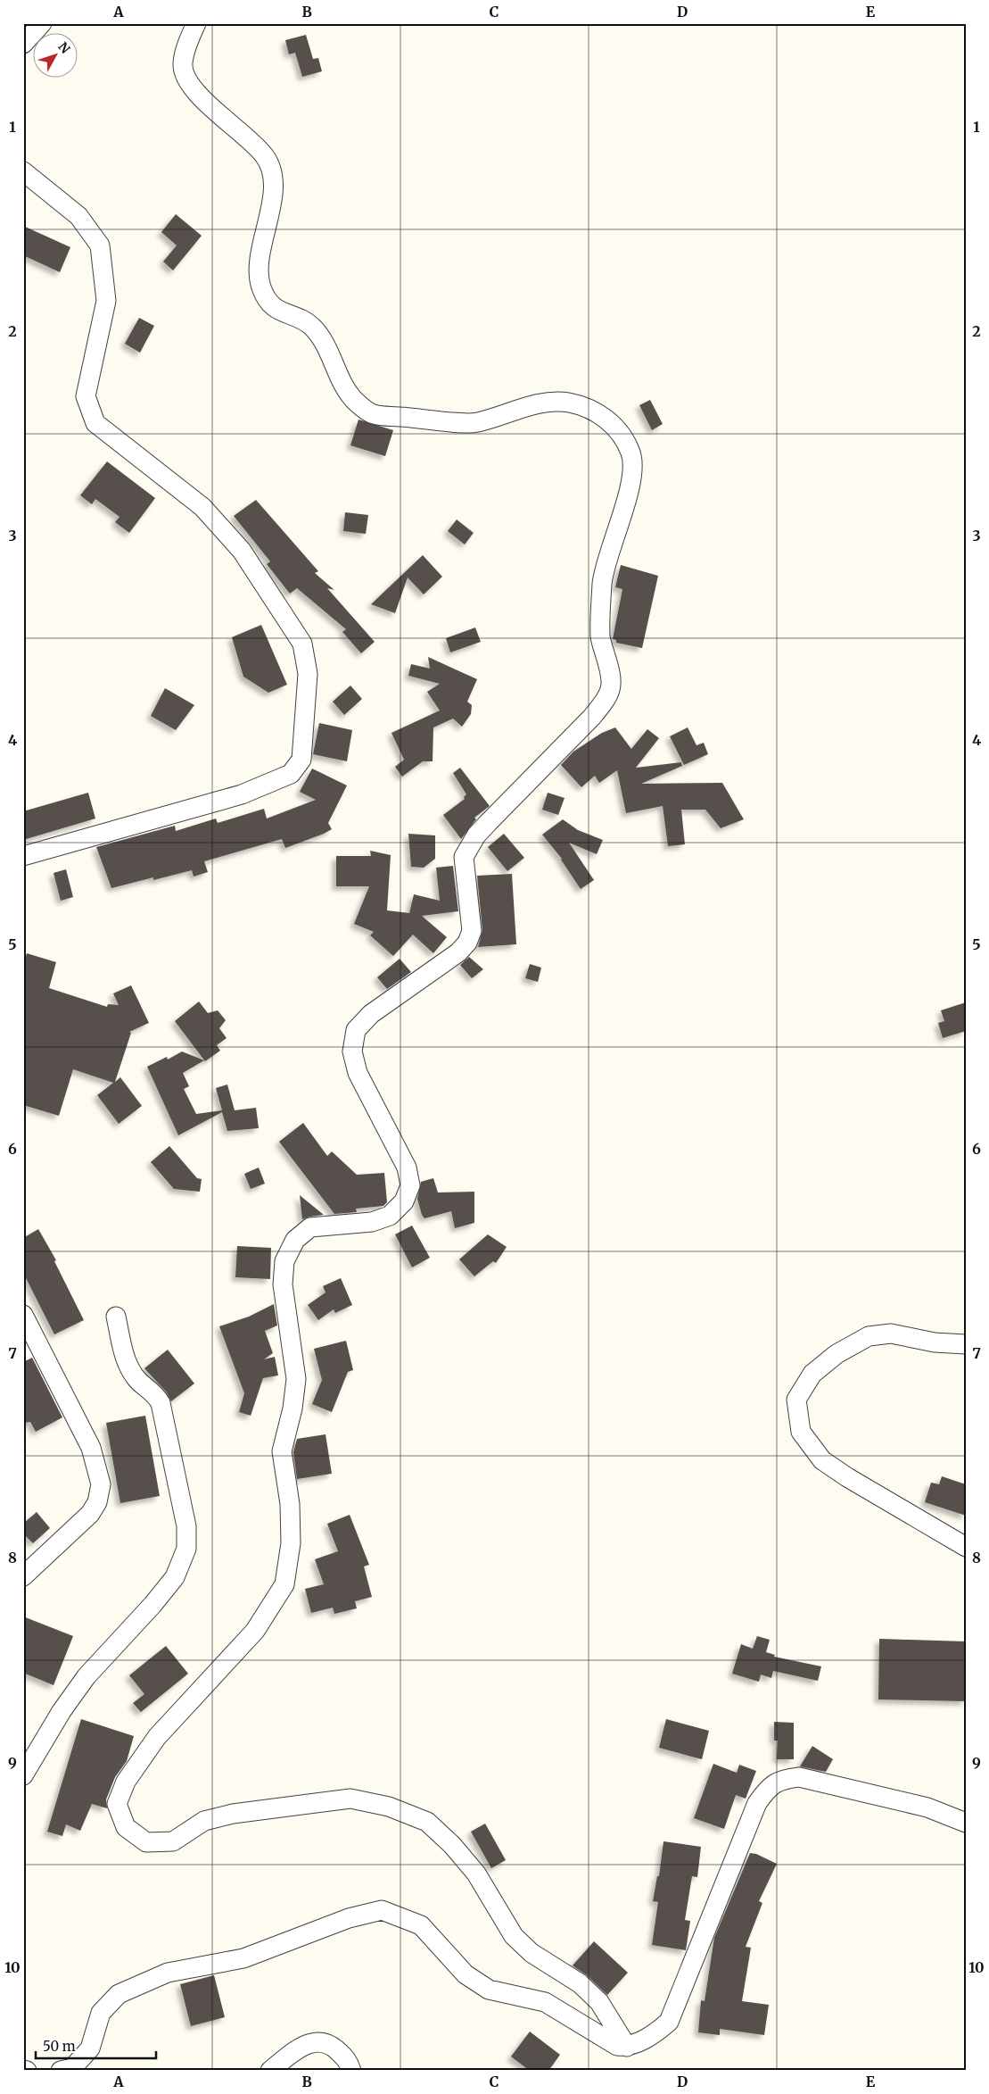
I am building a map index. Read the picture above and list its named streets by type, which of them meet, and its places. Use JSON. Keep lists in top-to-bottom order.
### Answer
{
  "scale_bar": "50 m",
  "north": "top right",
  "grid": {
    "columns": [
      "A",
      "B",
      "C",
      "D",
      "E"
    ],
    "rows": [
      "1",
      "2",
      "3",
      "4",
      "5",
      "6",
      "7",
      "8",
      "9",
      "10"
    ]
  }
}
